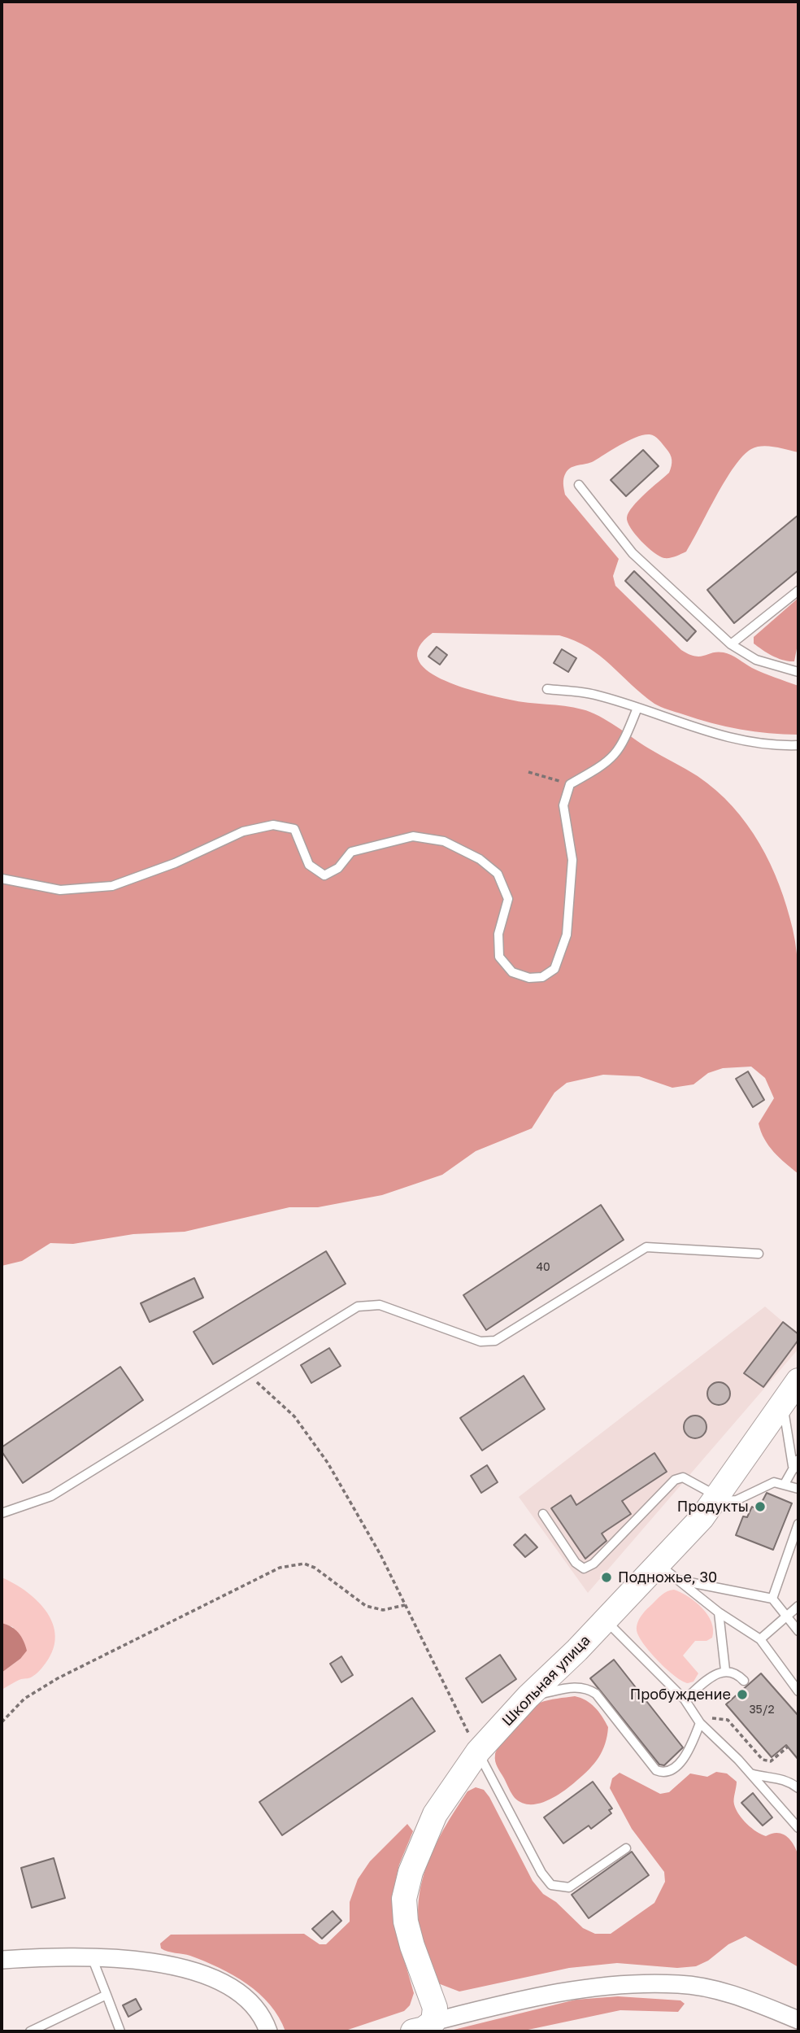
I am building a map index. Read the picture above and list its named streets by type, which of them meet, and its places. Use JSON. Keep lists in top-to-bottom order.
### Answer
{
  "streets": {
    "main road": ["Школьная улица"]
  },
  "places": ["Продукты", "Подножье, 30", "Пробуждение"],
  "house_numbers": ["40", "35/2"]
}
